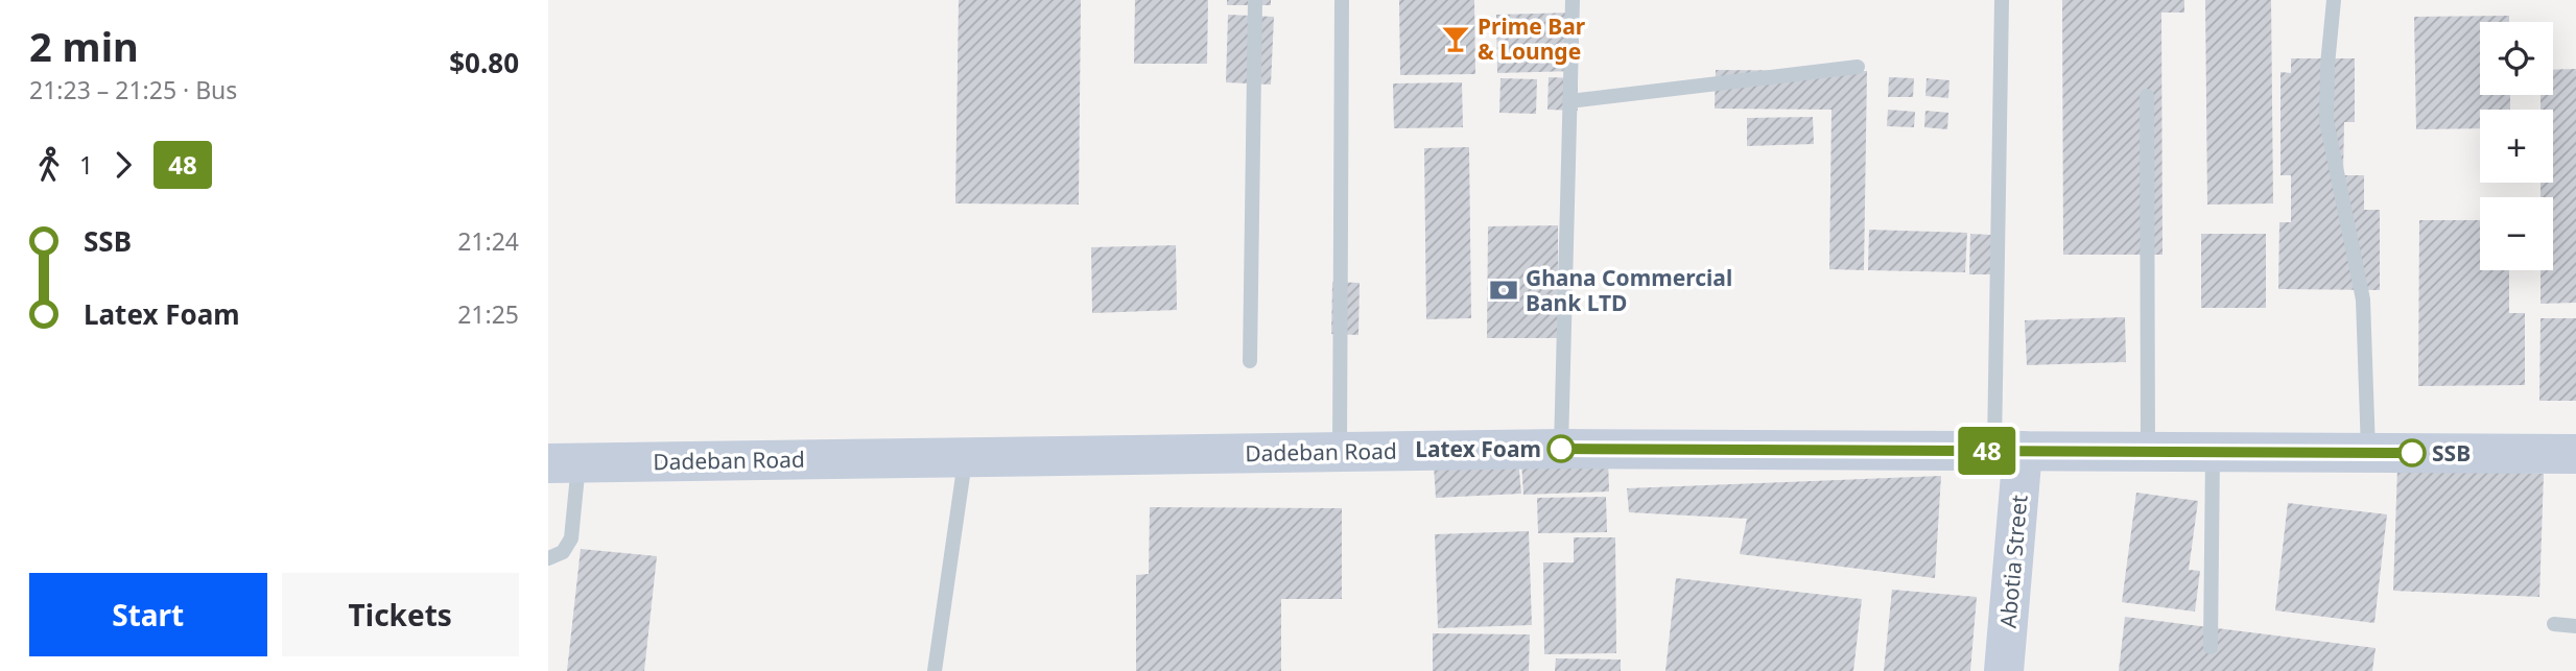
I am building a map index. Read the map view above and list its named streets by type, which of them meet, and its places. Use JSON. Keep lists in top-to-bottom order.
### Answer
{
  "streets": {
    "street": ["Dadeban Road", "Abotia Street"]
  },
  "crossings": [
    ["Dadeban Road", "Abotia Street"]
  ],
  "places": {
    "bar": ["Prime Bar & Lounge"],
    "bank": ["Ghana Commercial Bank LTD"],
    "other": ["Latex Foam", "SSB"]
  },
  "lines": ["bus line 48"],
  "page": {
    "heading": ["2 min", "21:23 – 21:25 · Bus", "$0.80"],
    "on_map": "48",
    "map_buttons": ["+", "−"],
    "legs": ["1", "48"],
    "list": [
      {
        "name": "SSB",
        "value": "21:24"
      },
      {
        "name": "Latex Foam",
        "value": "21:25"
      }
    ],
    "buttons": ["Start", "Tickets"]
  }
}
